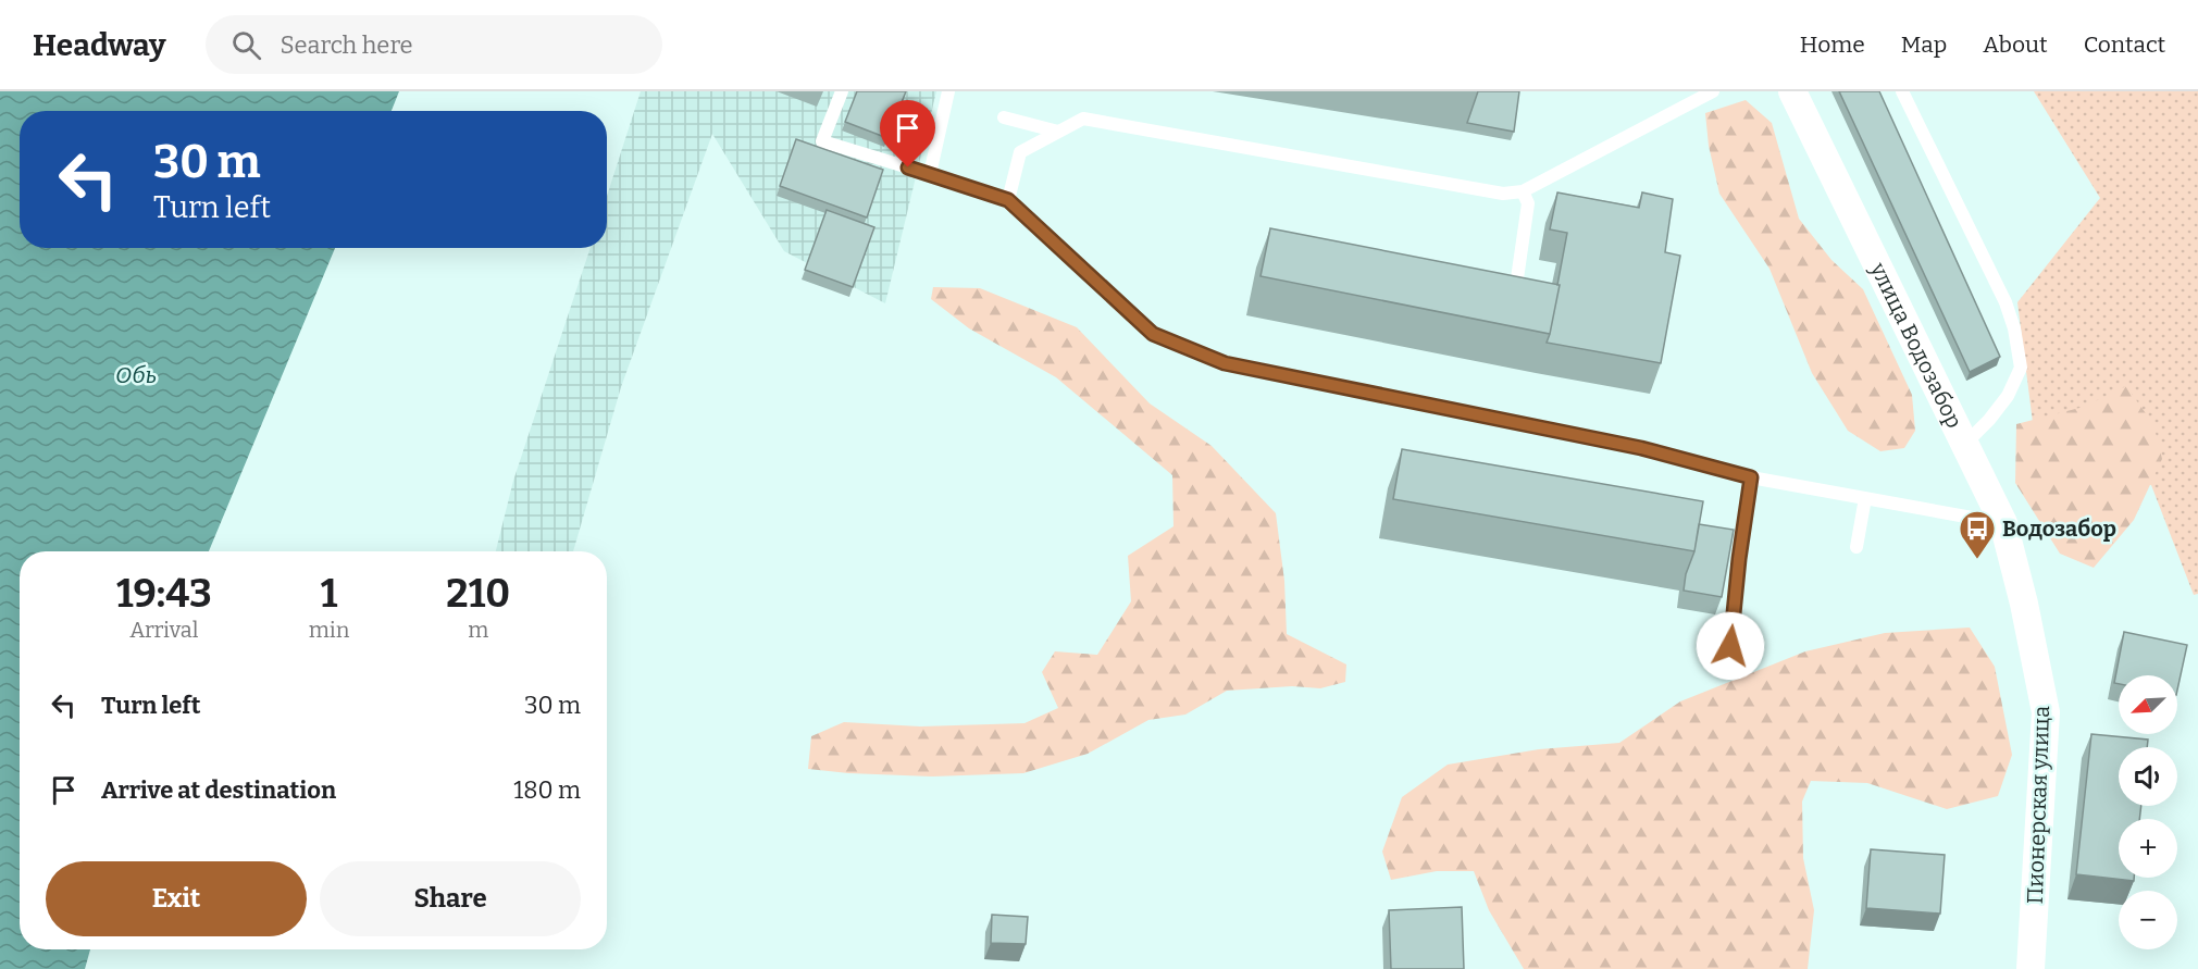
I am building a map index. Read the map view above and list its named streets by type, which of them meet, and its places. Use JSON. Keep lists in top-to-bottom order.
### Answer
{
  "streets": {
    "street": ["улица Водозабор", "Пионерская улица"]
  },
  "crossings": [
    ["улица Водозабор", "Пионерская улица"]
  ],
  "water": ["Обь"],
  "places": {
    "bus stop": ["Водозабор"]
  },
  "north": "bottom left",
  "page": {
    "header": "Headway",
    "search": "Search here",
    "nav": [
      "Home",
      "Map",
      "About",
      "Contact"
    ],
    "turn": ["30 m", "Turn left"],
    "eta": [
      "19:43",
      "Arrival",
      "1",
      "min",
      "210",
      "m"
    ],
    "list": [
      {
        "name": "Turn left",
        "value": "30 m"
      },
      {
        "name": "Arrive at destination",
        "value": "180 m"
      }
    ],
    "map_buttons": ["+", "−"],
    "buttons": ["Exit", "Share"]
  }
}
